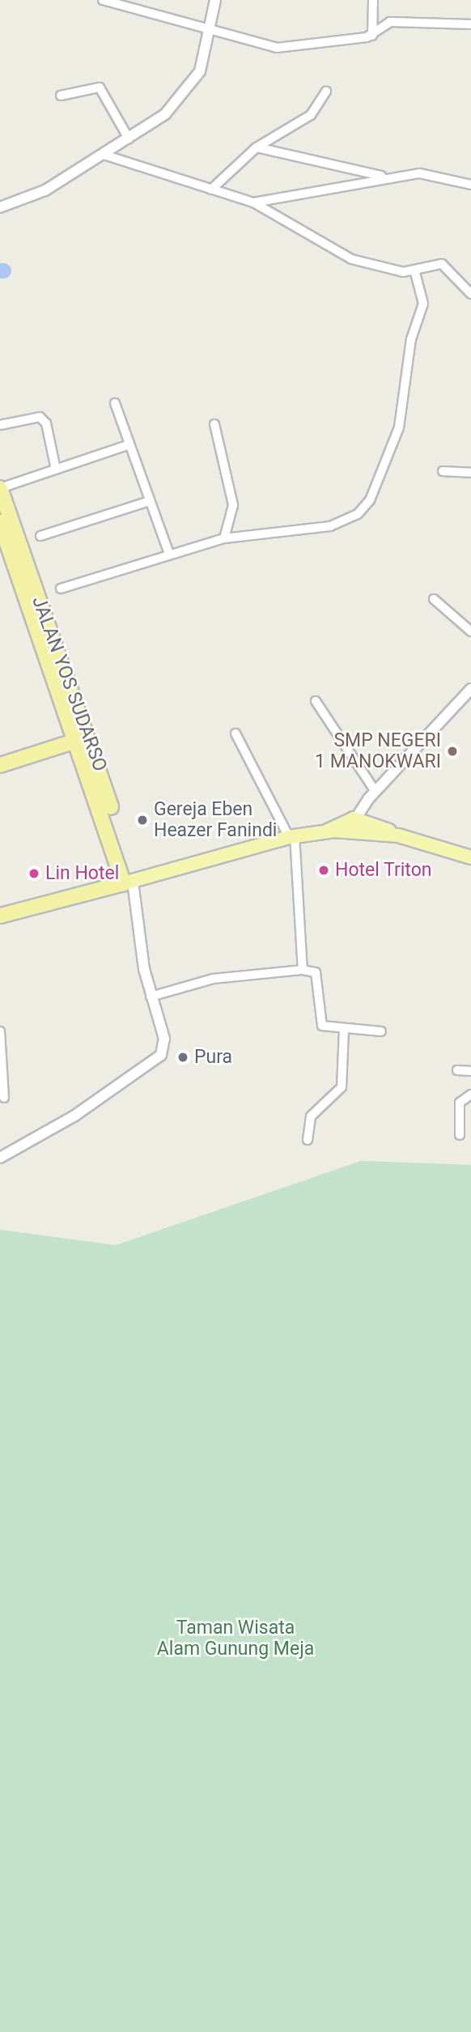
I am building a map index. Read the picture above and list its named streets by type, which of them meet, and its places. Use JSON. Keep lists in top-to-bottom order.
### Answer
{
  "streets": {
    "highway": ["JALAN YOS SUDARSO"]
  },
  "parks": ["Taman Wisata Alam Gunung Meja"],
  "places": [
    "SMP NEGERI 1 MANOKWARI",
    "Gereja Eben Heazer Fanindi",
    "Hotel Triton",
    "Lin Hotel",
    "Pura"
  ]
}
